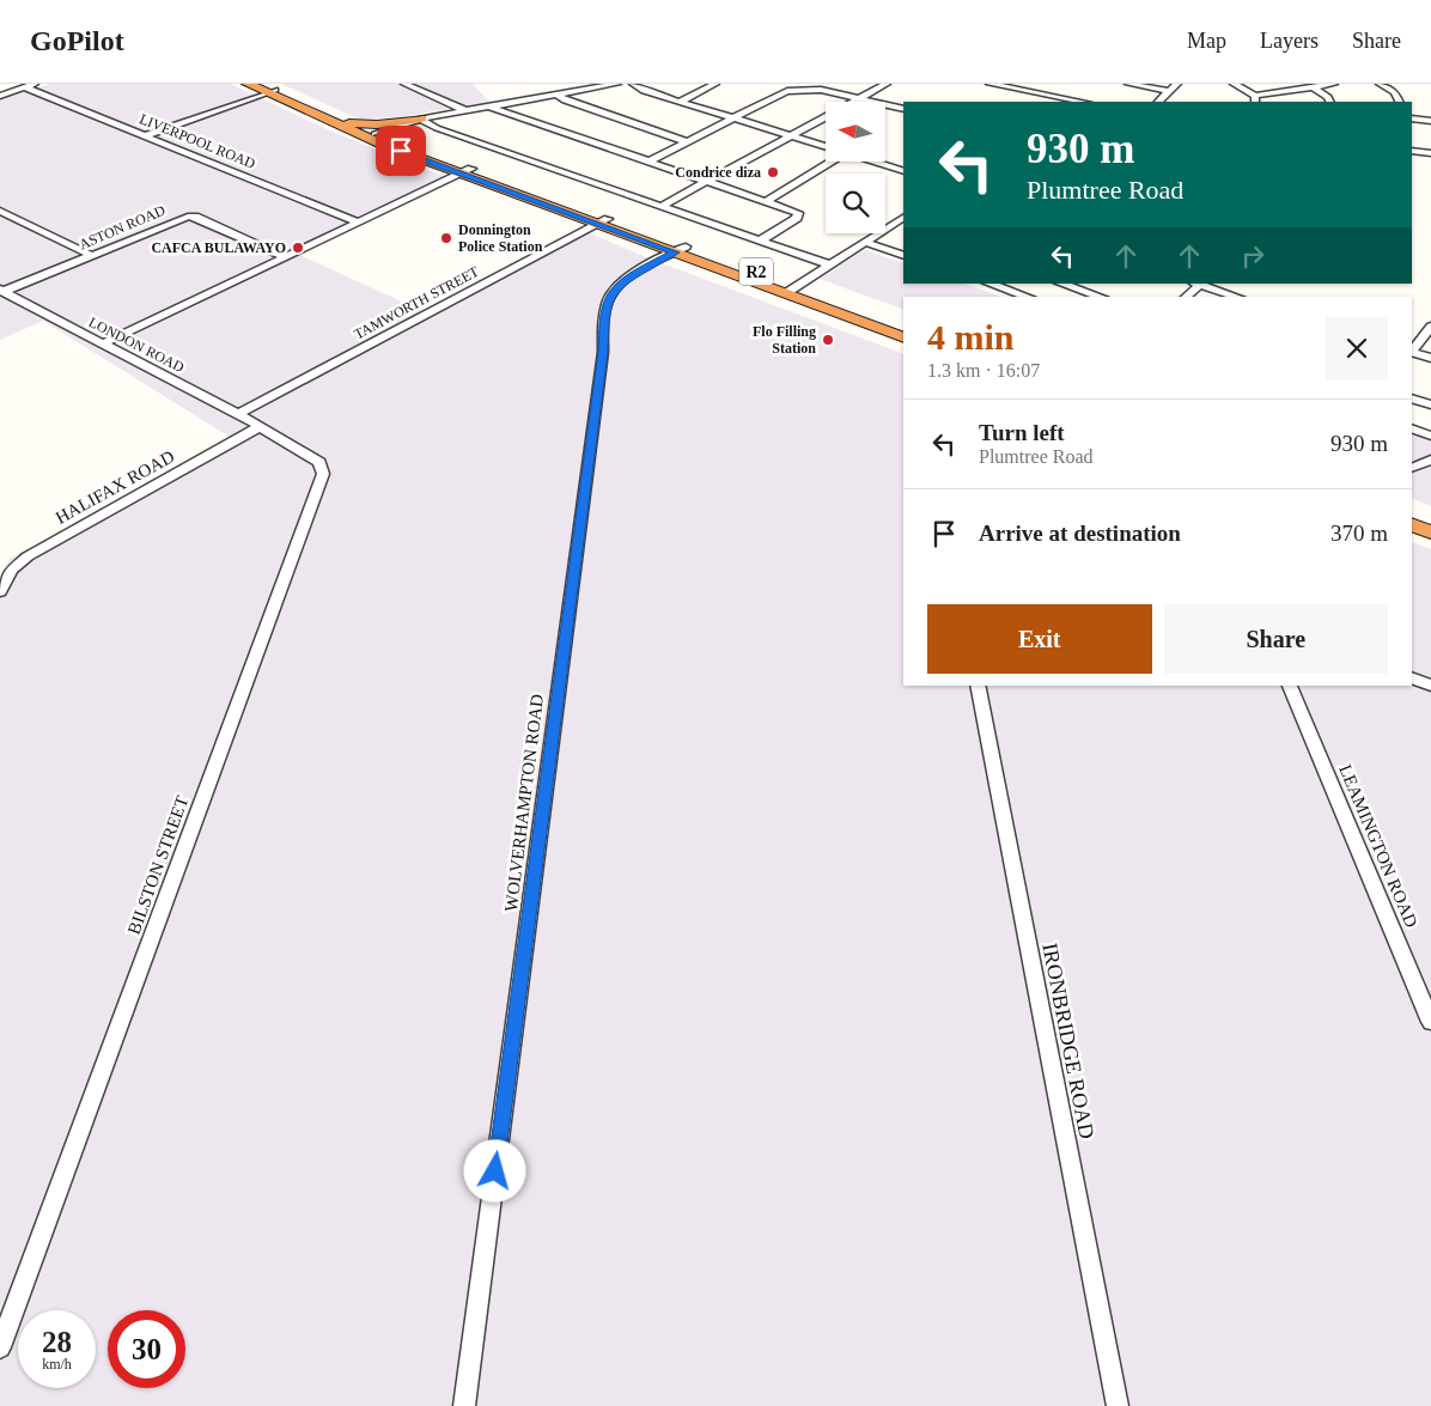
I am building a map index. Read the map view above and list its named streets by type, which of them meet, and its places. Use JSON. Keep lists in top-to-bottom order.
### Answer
{
  "streets": {
    "highway": ["R2"],
    "street": [
      "LIVERPOOL ROAD",
      "ASTON ROAD",
      "TAMWORTH STREET",
      "LONDON ROAD",
      "HALIFAX ROAD",
      "WOLVERHAMPTON ROAD",
      "LEAMINGTON ROAD",
      "BILSTON STREET",
      "IRONBRIDGE ROAD"
    ]
  },
  "crossings": [
    ["ASTON ROAD", "LONDON ROAD"],
    ["R2", "TAMWORTH STREET"],
    ["R2", "WOLVERHAMPTON ROAD"],
    ["TAMWORTH STREET", "LONDON ROAD"],
    ["LONDON ROAD", "HALIFAX ROAD"],
    ["LONDON ROAD", "BILSTON STREET"],
    ["HALIFAX ROAD", "BILSTON STREET"]
  ],
  "places": [
    "Condrice diza",
    "Donnington Police Station",
    "CAFCA BULAWAYO",
    "Flo Filling Station"
  ],
  "north": "left",
  "page": {
    "header": "GoPilot",
    "nav": ["Map", "Layers", "Share"],
    "turn": ["930 m", "Plumtree Road"],
    "heading": ["4 min", "1.3 km · 16:07"],
    "list": [
      {
        "name": "Turn left",
        "note": "Plumtree Road",
        "value": "930 m"
      },
      {
        "name": "Arrive at destination",
        "value": "370 m"
      }
    ],
    "buttons": ["Exit", "Share"],
    "speed": "28 km/h",
    "limit": "30"
  }
}
